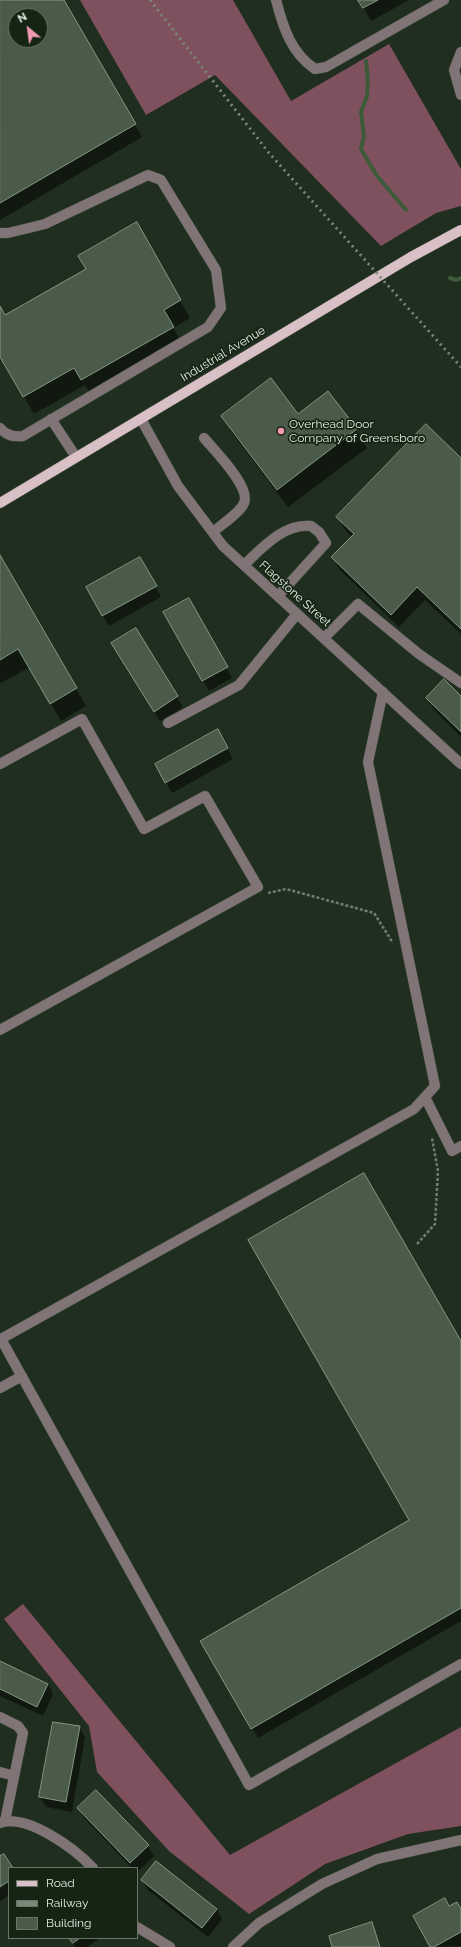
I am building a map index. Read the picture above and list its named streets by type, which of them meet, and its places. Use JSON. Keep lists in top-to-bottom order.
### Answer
{
  "streets": {
    "main road": ["Industrial Avenue"],
    "street": ["Flagstone Street"]
  },
  "crossings": [
    ["Industrial Avenue", "Flagstone Street"]
  ],
  "places": ["Overhead Door Company of Greensboro"],
  "legend": ["Road", "Railway", "Building"],
  "north": "top left"
}
